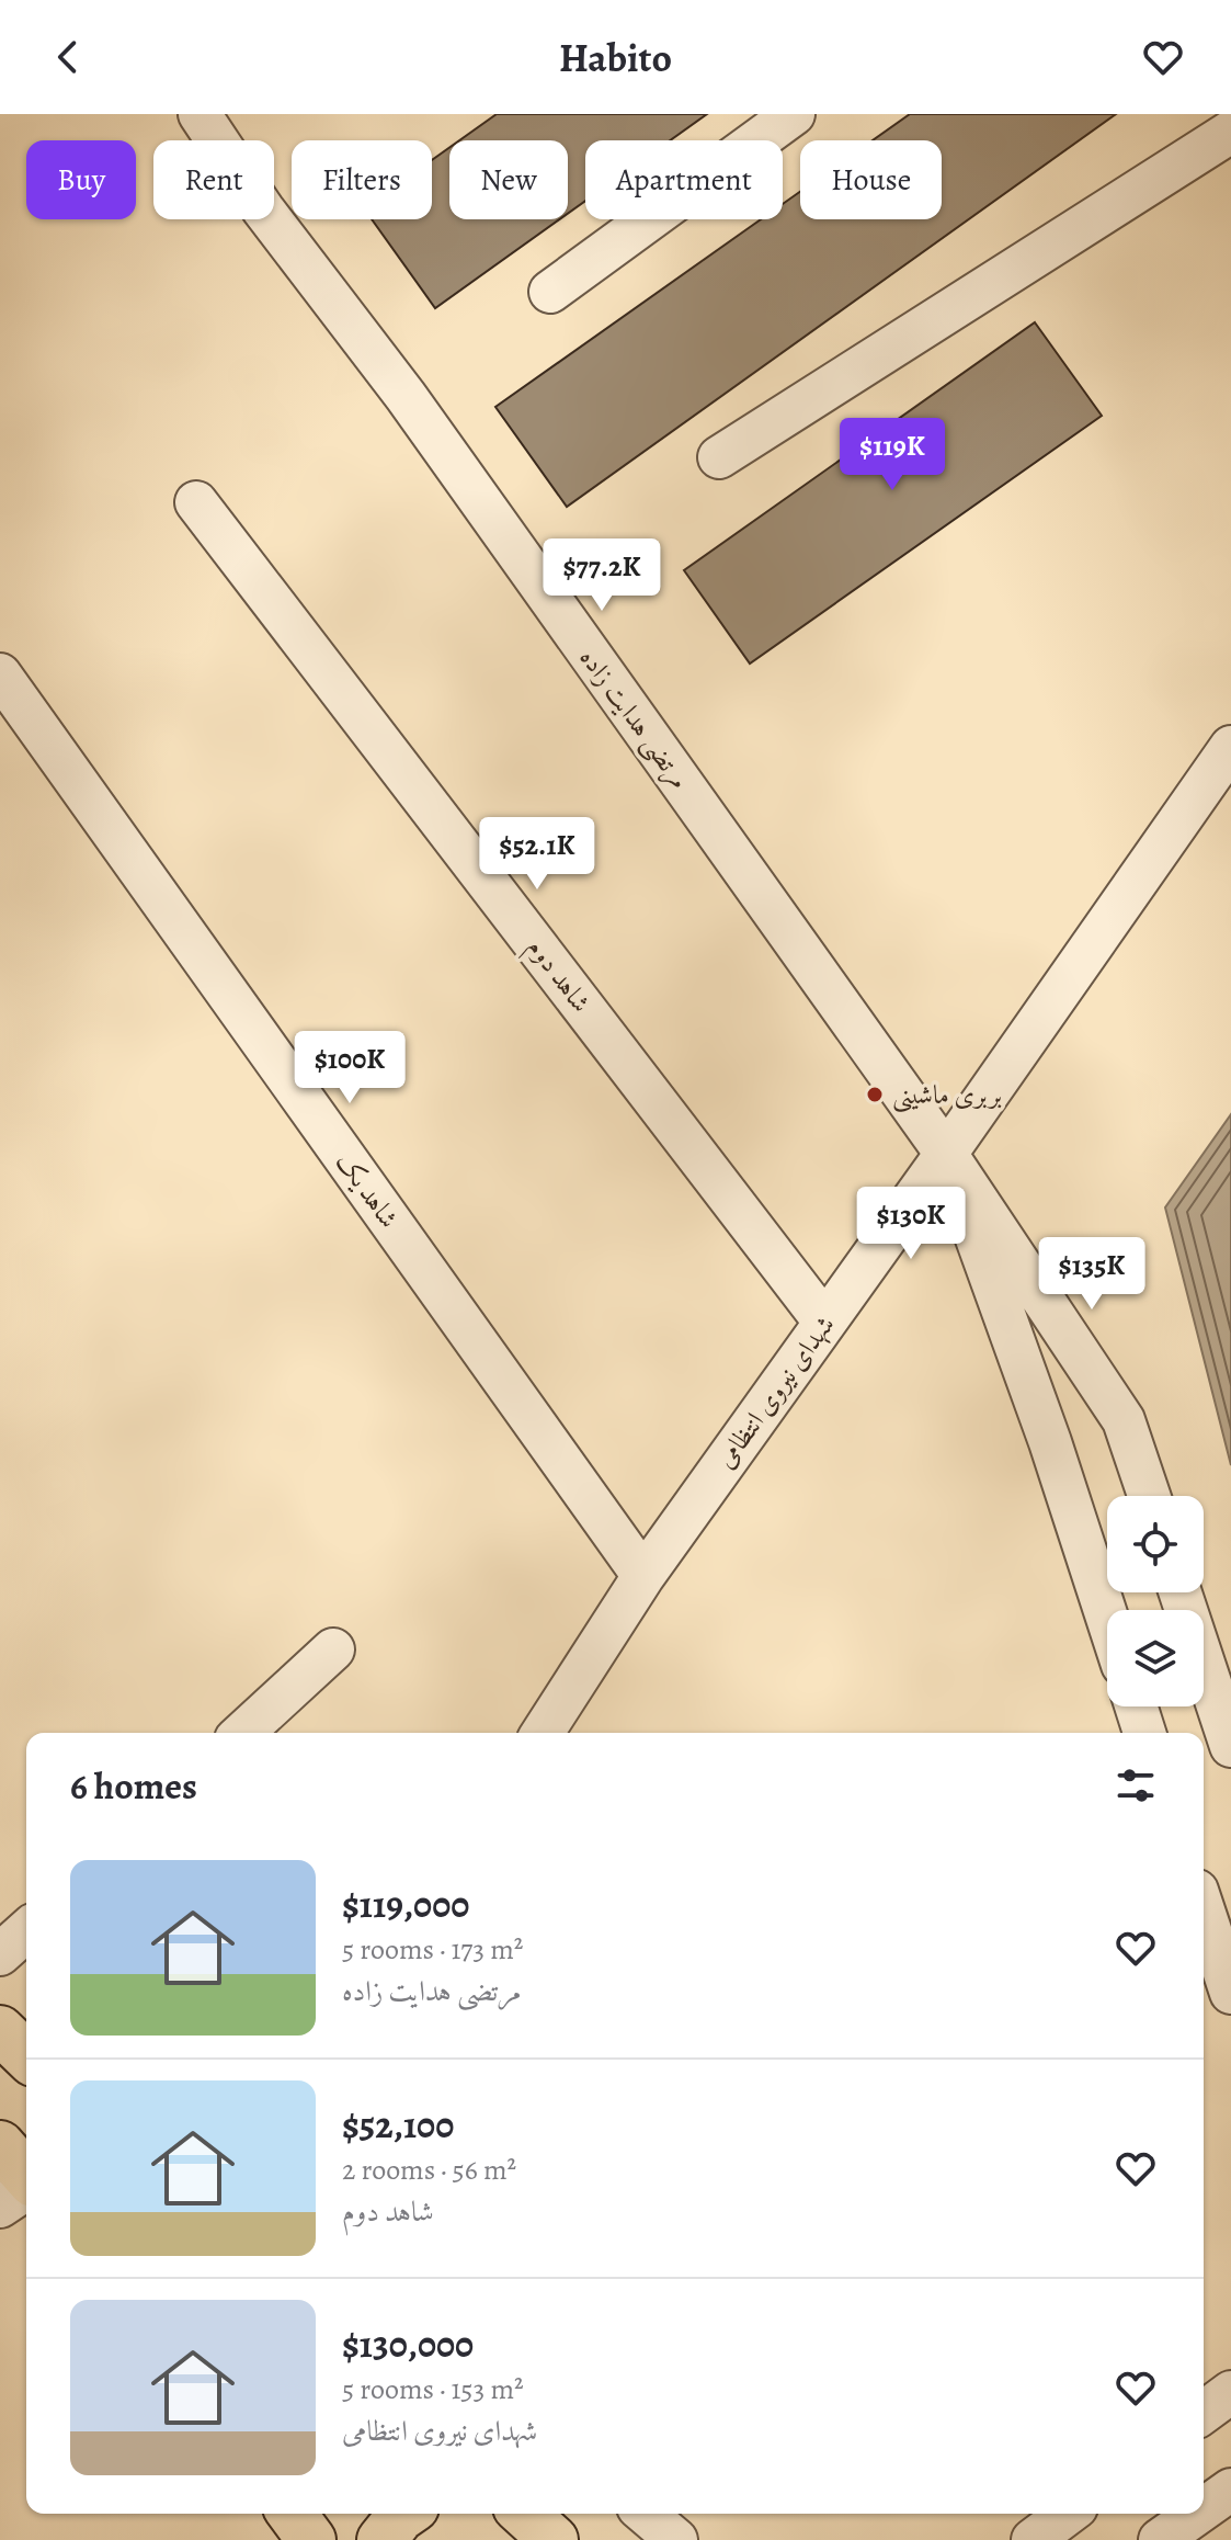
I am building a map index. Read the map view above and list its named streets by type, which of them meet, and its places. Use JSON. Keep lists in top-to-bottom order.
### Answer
{
  "streets": {
    "street": [
      "مرتضی هدایت زاده",
      "شاهد دوم",
      "شاهد یک",
      "شهدای نیروی انتظامی"
    ]
  },
  "crossings": [
    ["مرتضی هدایت زاده", "شهدای نیروی انتظامی"],
    ["شاهد دوم", "شهدای نیروی انتظامی"],
    ["شاهد یک", "شهدای نیروی انتظامی"]
  ],
  "places": ["بربری ماشینی"],
  "page": {
    "header": "Habito",
    "chip": [
      "Buy",
      "Rent",
      "Filters",
      "New",
      "Apartment",
      "House"
    ],
    "price": [
      "$119K",
      "$77.2K",
      "$52.1K",
      "$100K",
      "$130K",
      "$135K"
    ],
    "heading": "6 homes",
    "list": [
      {
        "name": "$119,000",
        "note": "5 rooms · 173 m² · مرتضی هدایت زاده"
      },
      {
        "name": "$52,100",
        "note": "2 rooms · 56 m² · شاهد دوم"
      },
      {
        "name": "$130,000",
        "note": "5 rooms · 153 m² · شهدای نیروی انتظامی"
      }
    ]
  }
}
